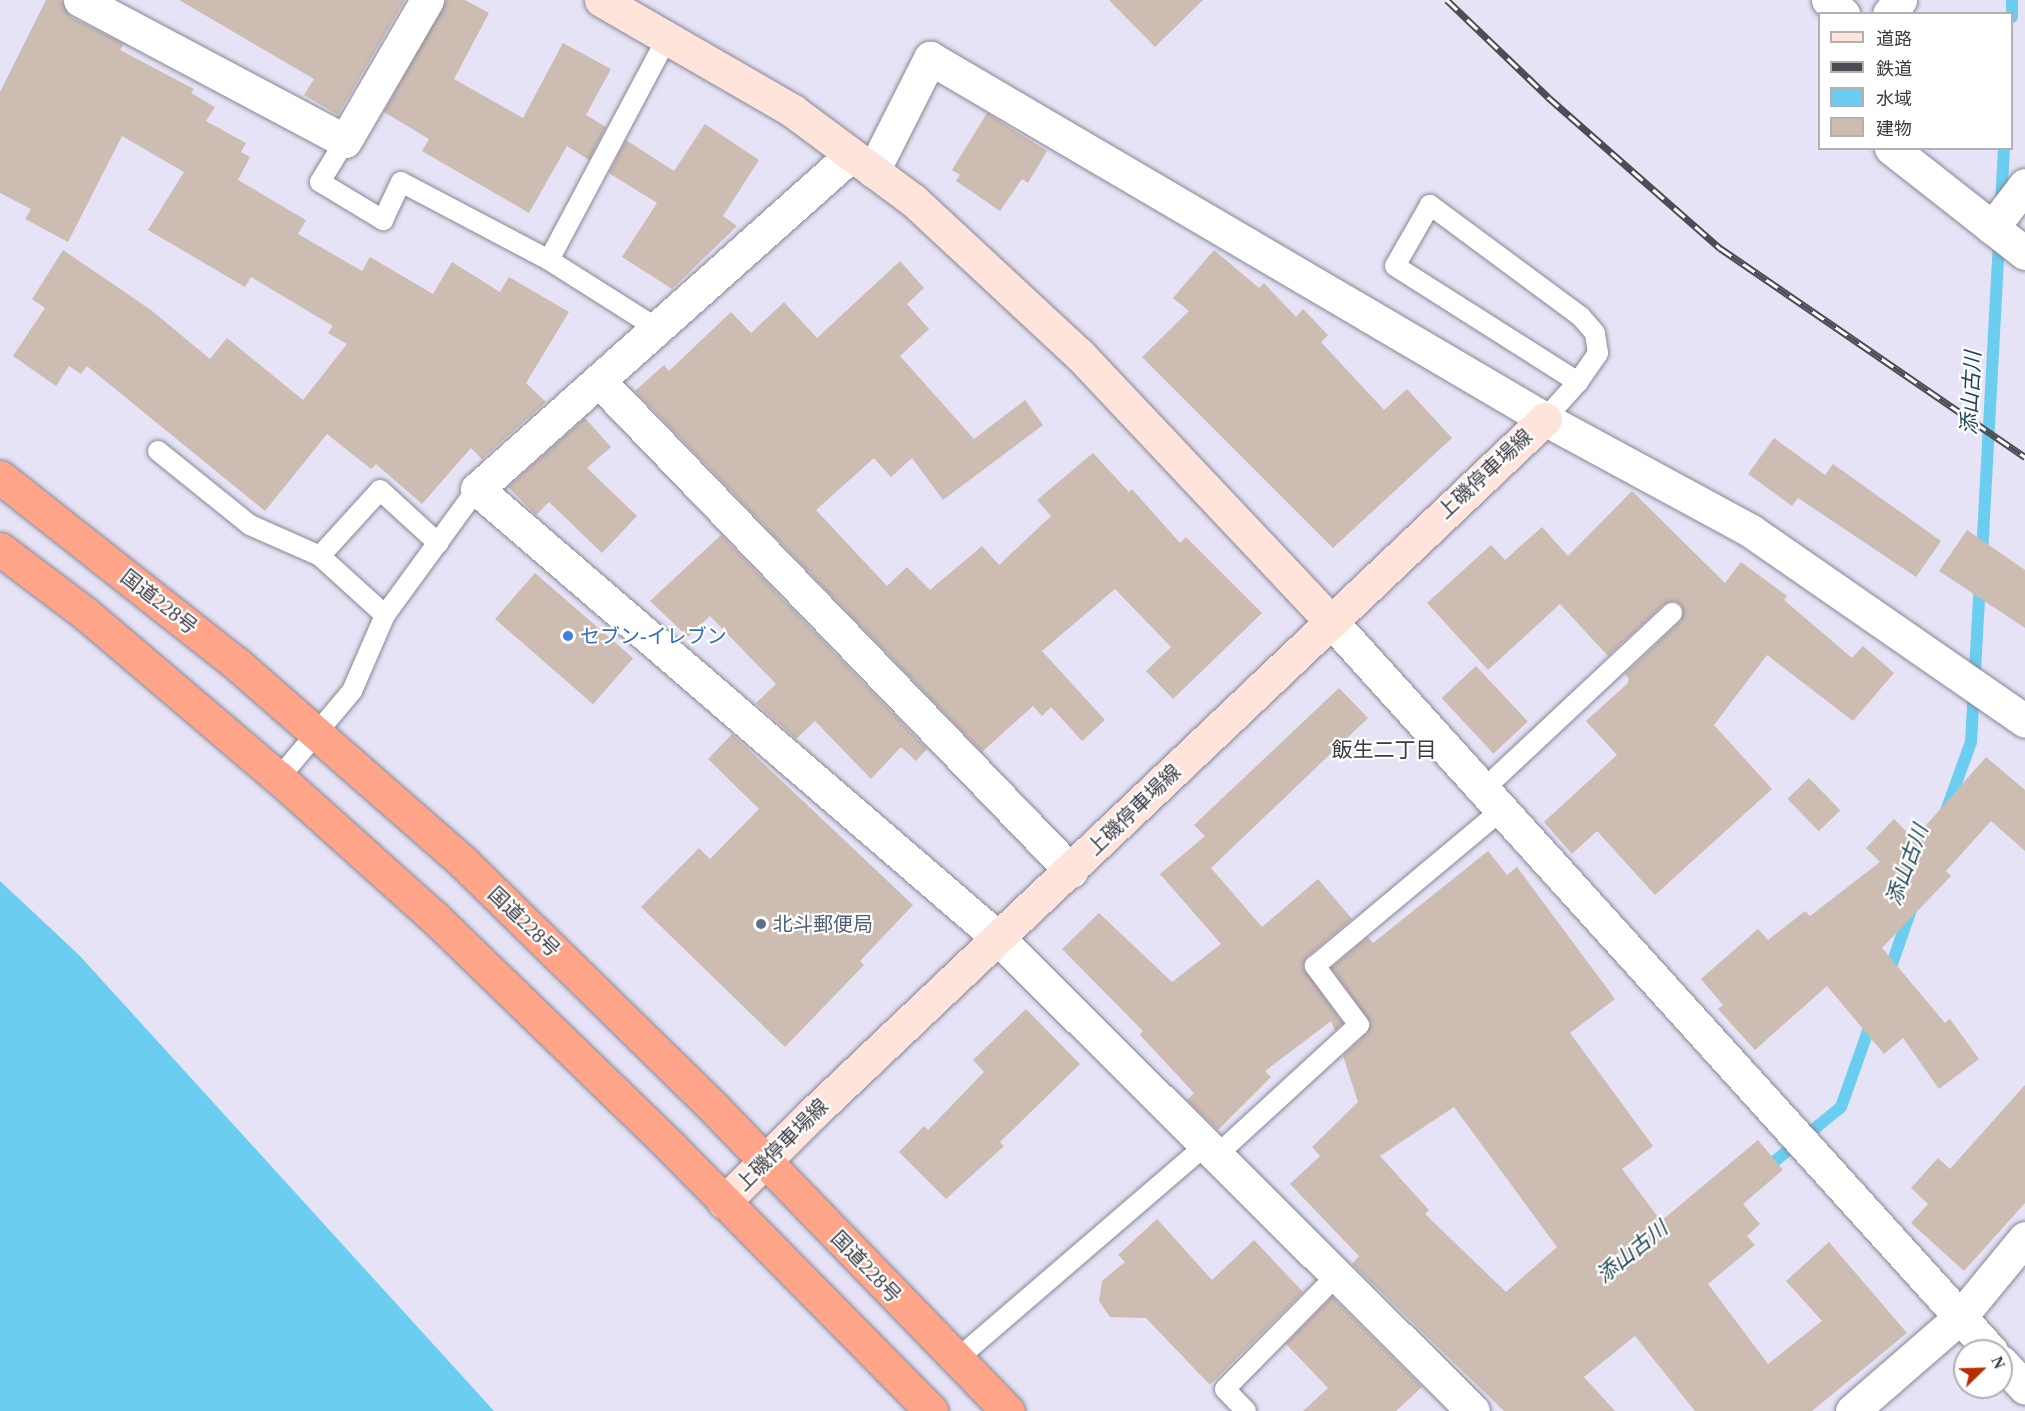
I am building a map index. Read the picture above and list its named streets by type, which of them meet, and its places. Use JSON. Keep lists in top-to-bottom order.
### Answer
{
  "streets": {
    "highway": ["国道228号"],
    "main road": ["上磯停車場線"]
  },
  "crossings": [
    ["上磯停車場線", "国道228号"]
  ],
  "districts": ["飯生二丁目"],
  "water": ["添山古川"],
  "places": ["セブン-イレブン", "北斗郵便局"],
  "legend": [
    "道路",
    "鉄道",
    "水域",
    "建物"
  ],
  "north": "top right"
}
